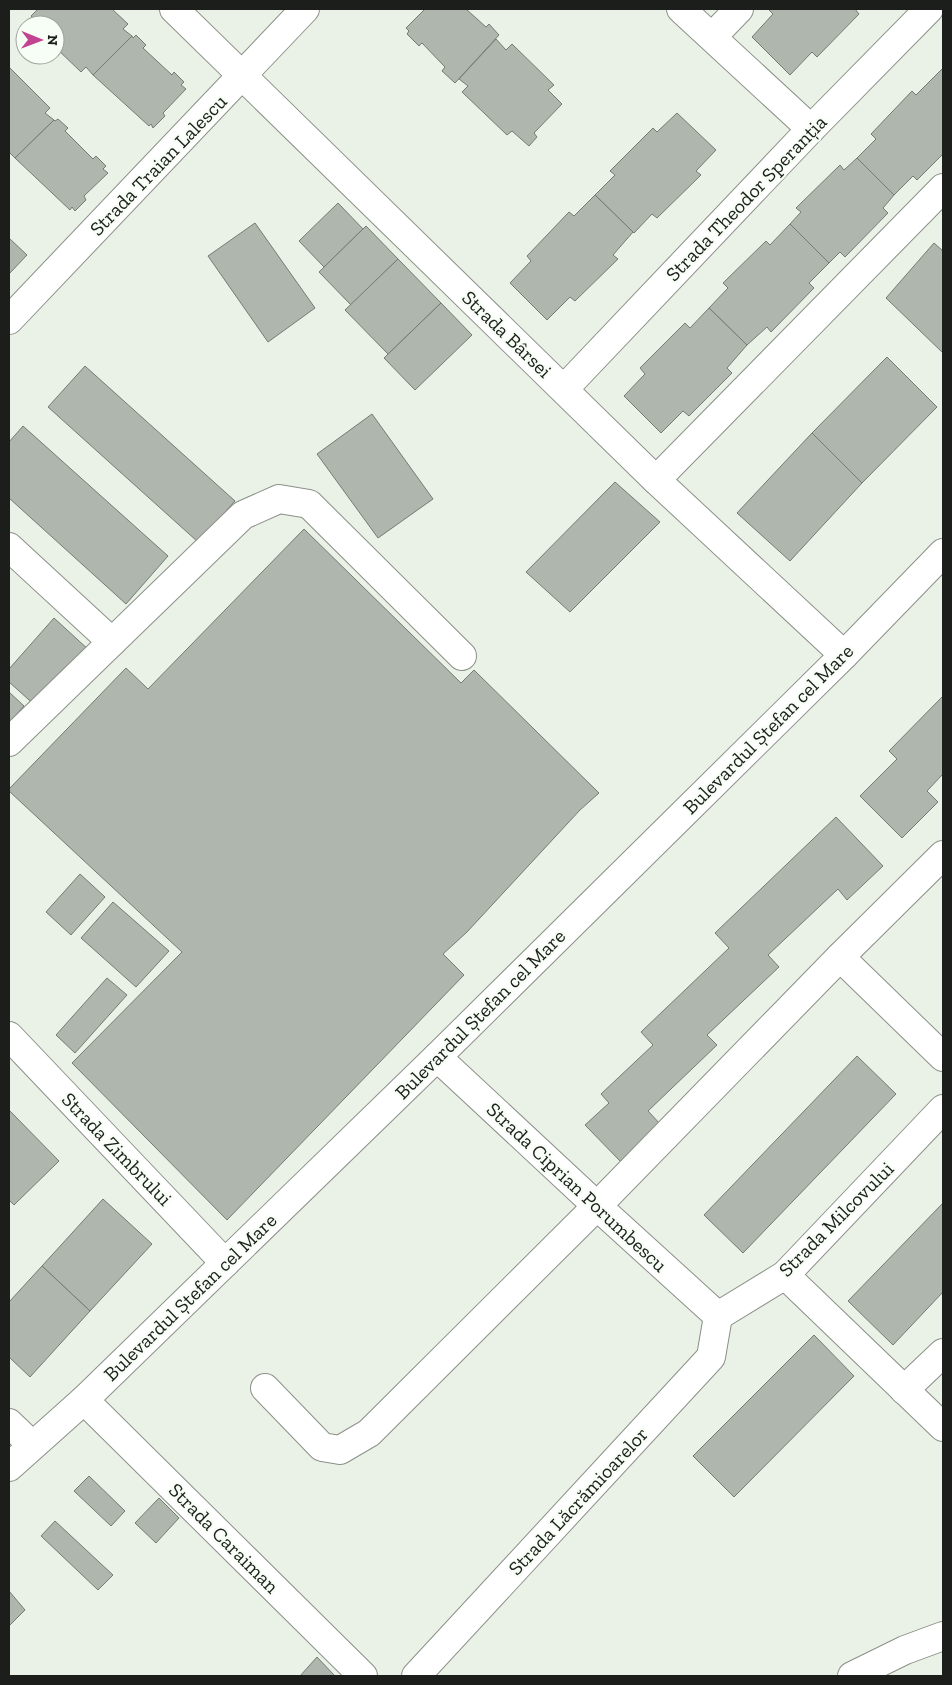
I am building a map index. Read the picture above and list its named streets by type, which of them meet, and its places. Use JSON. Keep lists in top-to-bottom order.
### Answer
{
  "streets": {
    "street": [
      "Strada Traian Lalescu",
      "Strada Theodor Speranția",
      "Strada Bârsei",
      "Bulevardul Ștefan cel Mare",
      "Strada Zimbrului",
      "Strada Ciprian Porumbescu",
      "Strada Milcovului",
      "Strada Lăcrămioarelor",
      "Strada Caraiman"
    ]
  },
  "crossings": [
    ["Strada Traian Lalescu", "Strada Bârsei"],
    ["Strada Theodor Speranția", "Strada Bârsei"],
    ["Strada Bârsei", "Bulevardul Ștefan cel Mare"],
    ["Bulevardul Ștefan cel Mare", "Strada Zimbrului"],
    ["Bulevardul Ștefan cel Mare", "Strada Ciprian Porumbescu"],
    ["Bulevardul Ștefan cel Mare", "Strada Caraiman"],
    ["Strada Ciprian Porumbescu", "Strada Milcovului"],
    ["Strada Ciprian Porumbescu", "Strada Lăcrămioarelor"],
    ["Strada Milcovului", "Strada Lăcrămioarelor"]
  ],
  "north": "right"
}
